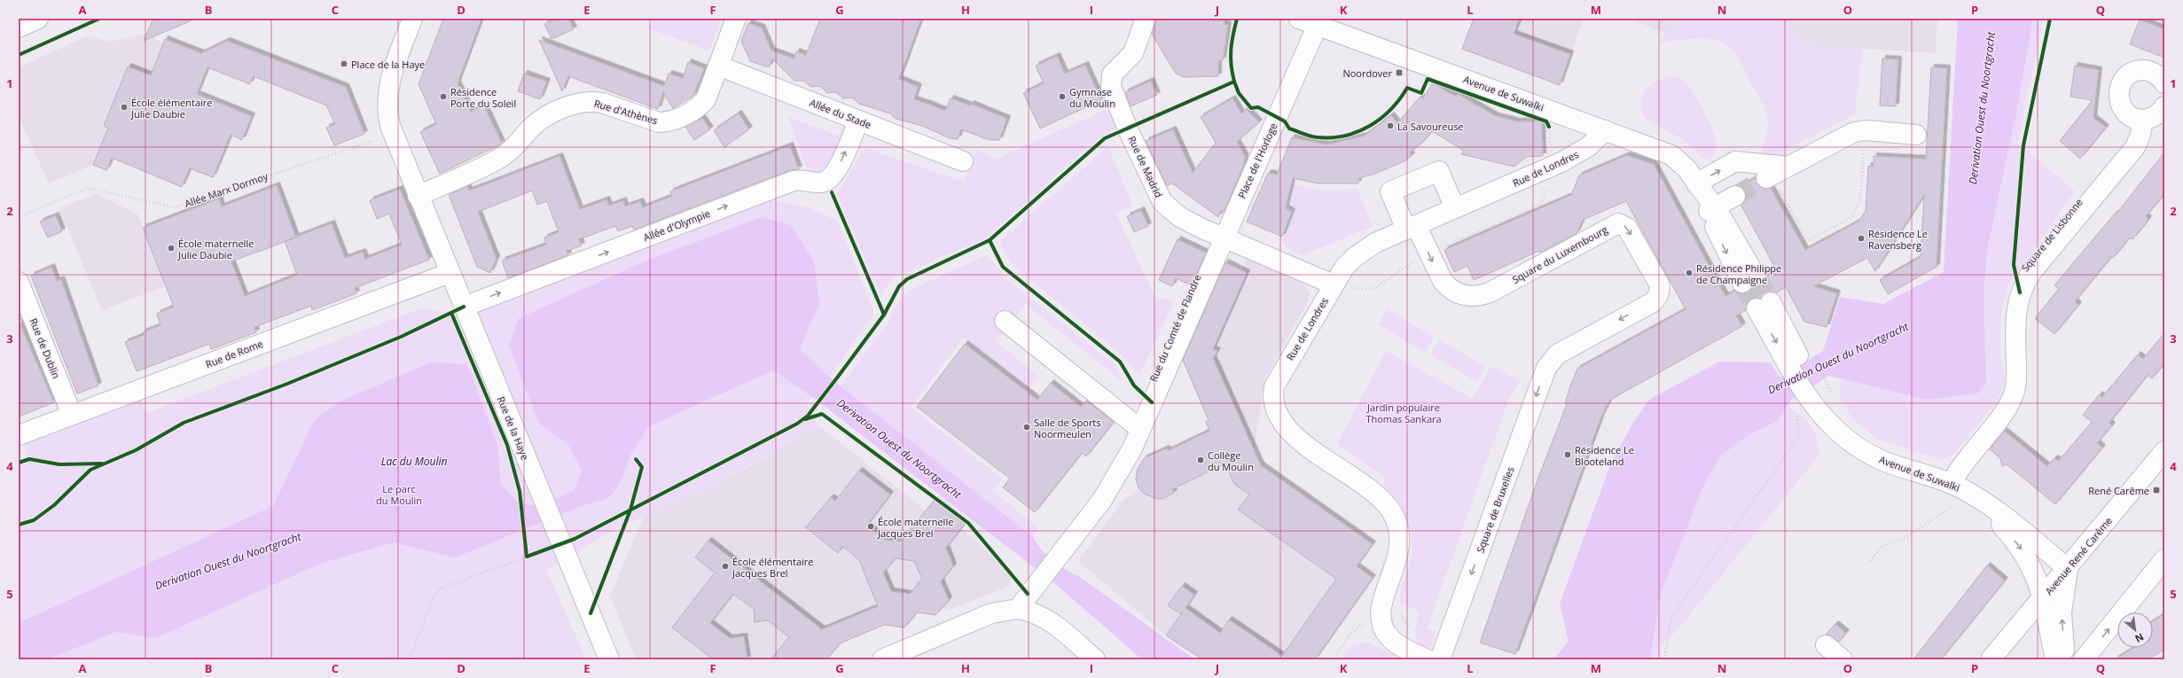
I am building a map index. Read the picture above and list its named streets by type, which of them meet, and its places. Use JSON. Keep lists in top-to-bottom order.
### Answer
{
  "streets": {
    "street": [
      "Avenue de Suwalki",
      "Rue d'Athènes",
      "Allée du Stade",
      "Place de l'Horloge",
      "Rue de Madrid",
      "Rue de Londres",
      "Allée d'Olympie",
      "Square de Lisbonne",
      "Square du Luxembourg",
      "Rue du Comté de Flandre",
      "Rue de Dublin",
      "Rue de Rome",
      "Rue de la Haye",
      "Square de Bruxelles",
      "Avenue René Carême"
    ],
    "path": ["Allée Marx Dormoy"]
  },
  "crossings": [
    ["Avenue de Suwalki", "Place de l'Horloge"],
    ["Avenue de Suwalki", "Rue de Londres"],
    ["Avenue de Suwalki", "Square de Lisbonne"],
    ["Avenue de Suwalki", "Avenue René Carême"],
    ["Rue d'Athènes", "Allée du Stade"],
    ["Rue d'Athènes", "Rue de la Haye"],
    ["Allée du Stade", "Allée d'Olympie"],
    ["Place de l'Horloge", "Rue de Madrid"],
    ["Place de l'Horloge", "Rue du Comté de Flandre"],
    ["Rue de Madrid", "Rue de Londres"],
    ["Rue de Madrid", "Rue du Comté de Flandre"],
    ["Rue de Londres", "Square du Luxembourg"],
    ["Allée d'Olympie", "Rue de la Haye"],
    ["Square du Luxembourg", "Square de Bruxelles"],
    ["Rue de Dublin", "Rue de Rome"],
    ["Rue de Rome", "Rue de la Haye"]
  ],
  "one_way": ["Allée d'Olympie", "Square de Bruxelles"],
  "water": ["Derivation Ouest du Noortgracht", "Lac du Moulin"],
  "parks": ["Jardin populaire Thomas Sankara", "Le parc du Moulin"],
  "places": {
    "other": [
      "Place de la Haye",
      "Résidence Porte du Soleil",
      "Gymnase du Moulin",
      "École élémentaire Julie Daubie",
      "La Savoureuse",
      "Résidence Le Ravensberg",
      "École maternelle Julie Daubie",
      "Résidence Philippe de Champaigne",
      "Salle de Sports Noormeulen",
      "Résidence Le Blooteland",
      "Collège du Moulin",
      "École maternelle Jacques Brel",
      "École élémentaire Jacques Brel"
    ],
    "transit": ["Noordover", "René Carême"]
  },
  "north": "bottom right",
  "grid": {
    "columns": [
      "A",
      "B",
      "C",
      "D",
      "E",
      "F",
      "G",
      "H",
      "I",
      "J",
      "K",
      "L",
      "M",
      "N",
      "O",
      "P",
      "Q"
    ],
    "rows": [
      "1",
      "2",
      "3",
      "4",
      "5"
    ]
  }
}
